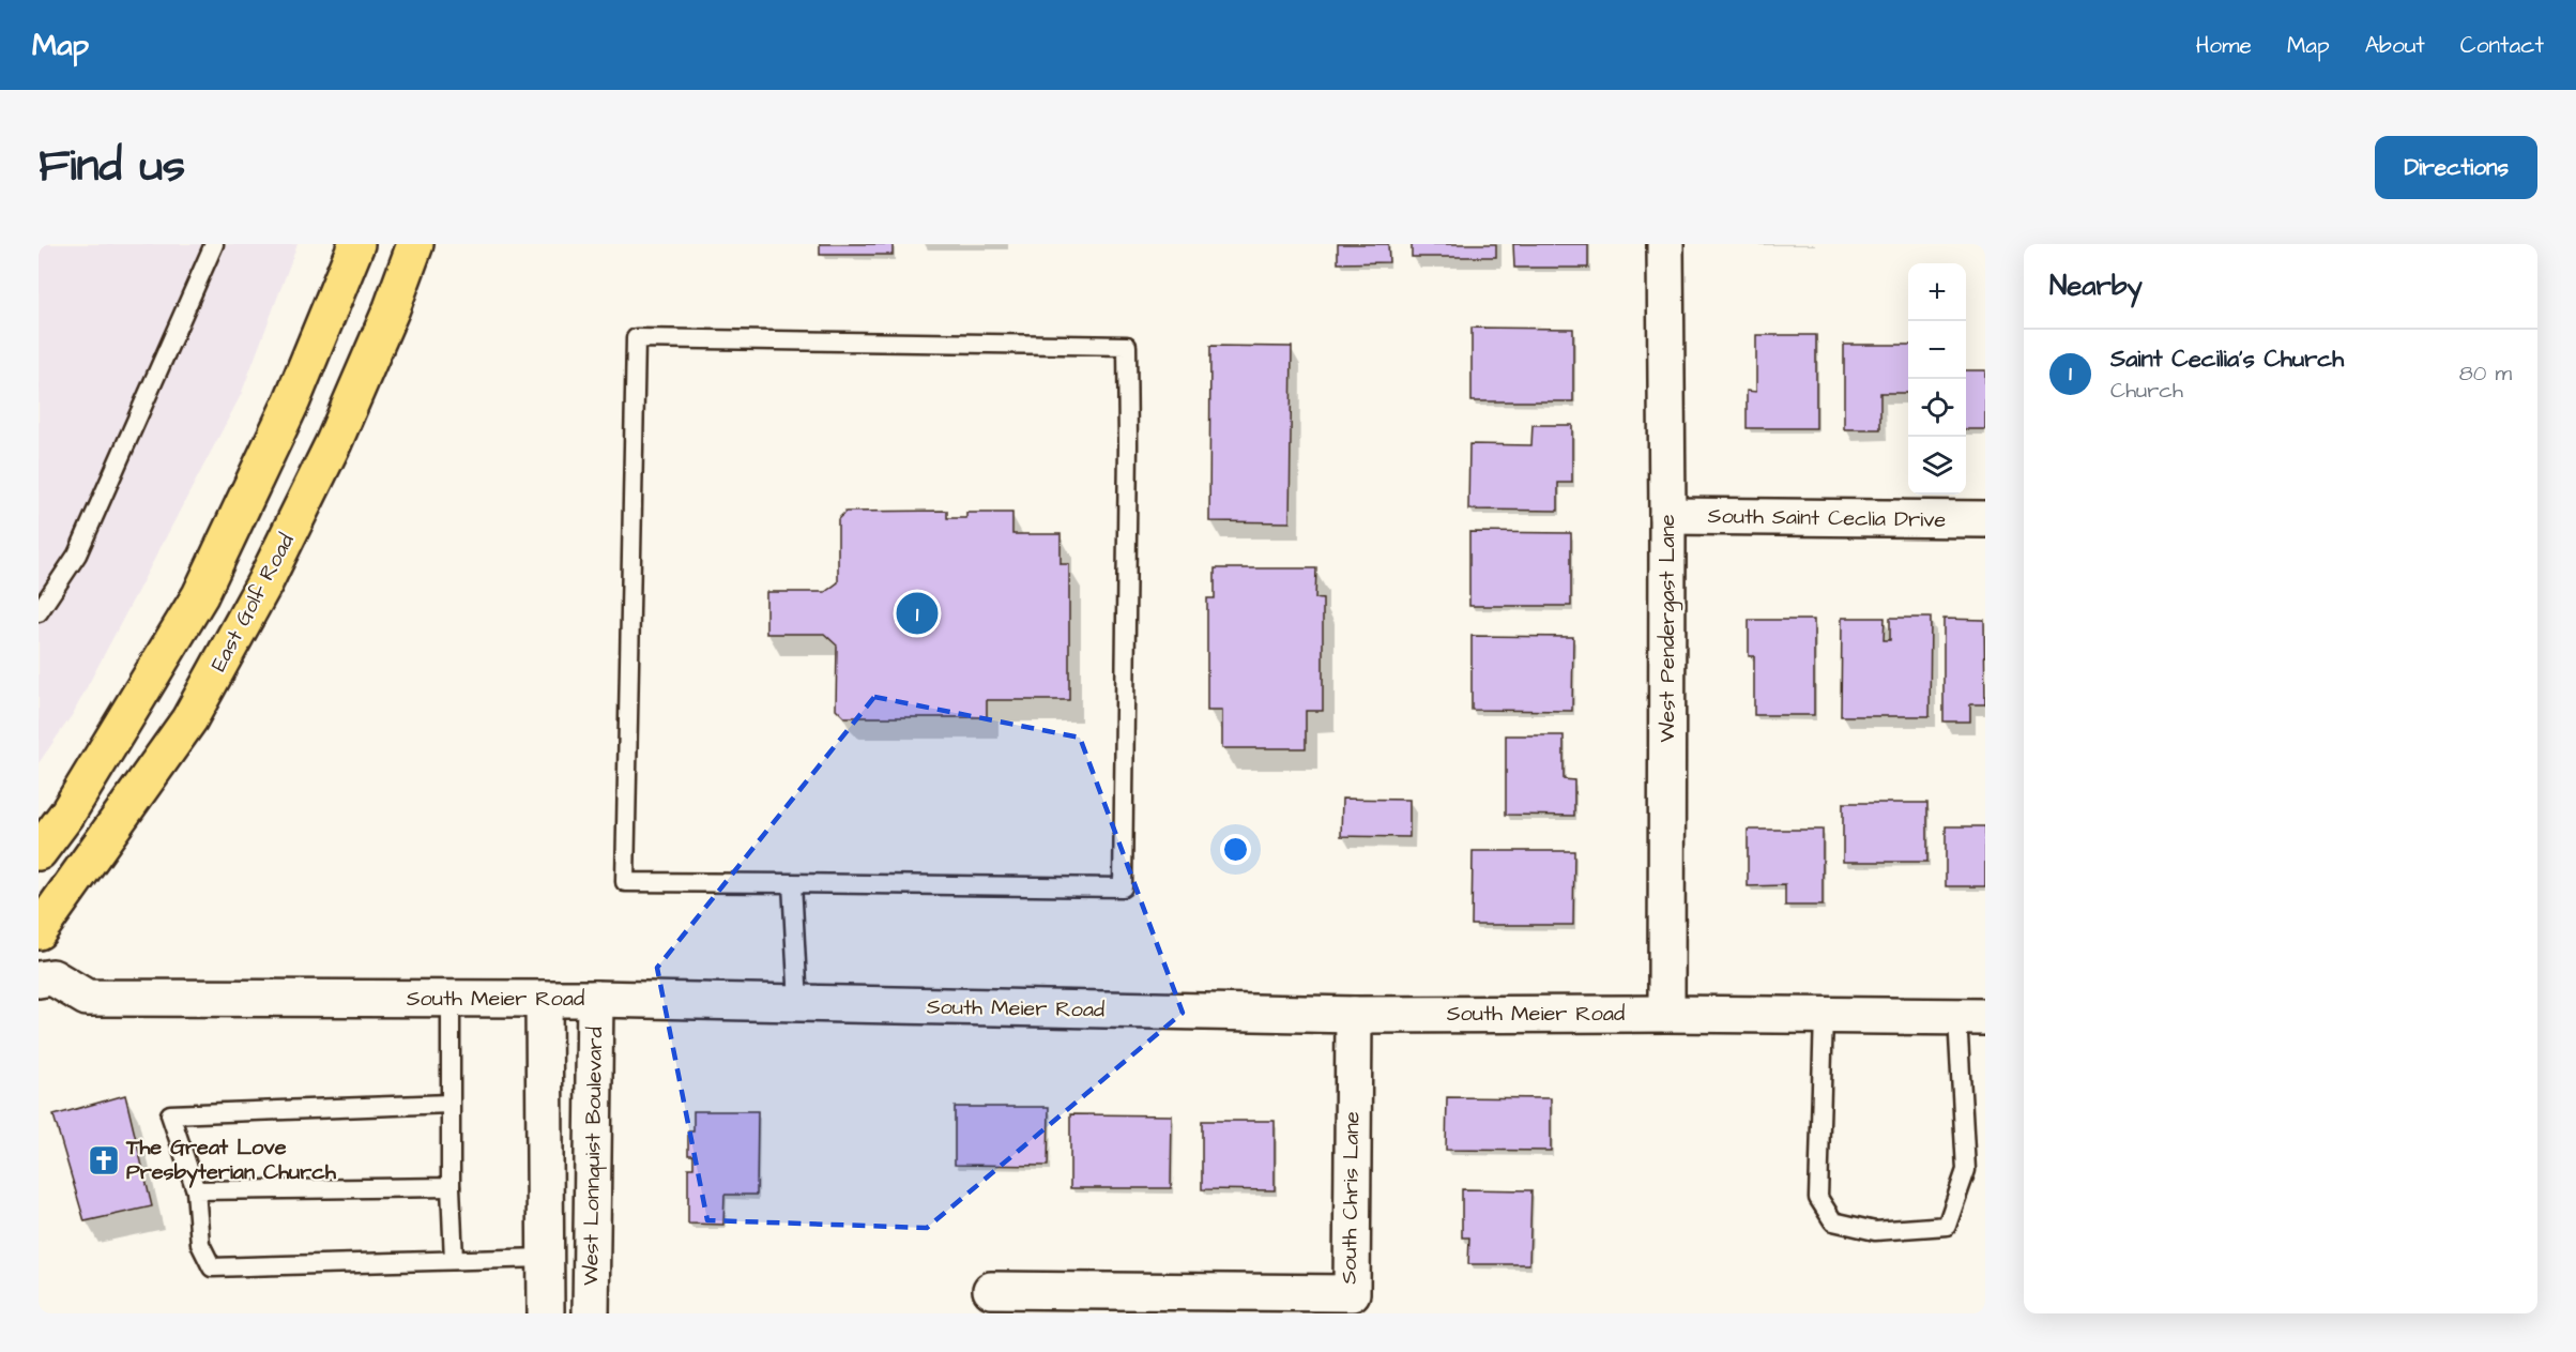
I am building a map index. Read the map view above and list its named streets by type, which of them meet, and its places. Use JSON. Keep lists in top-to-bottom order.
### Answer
{
  "streets": {
    "main road": ["East Golf Road"],
    "street": [
      "South Saint Ceclia Drive",
      "West Pendergast Lane",
      "South Meier Road",
      "West Lonnquist Boulevard",
      "South Chris Lane"
    ]
  },
  "crossings": [
    ["South Saint Ceclia Drive", "West Pendergast Lane"],
    ["East Golf Road", "South Meier Road"],
    ["West Pendergast Lane", "South Meier Road"],
    ["South Meier Road", "West Lonnquist Boulevard"],
    ["South Meier Road", "South Chris Lane"]
  ],
  "places": {
    "church": ["The Great Love Presbyterian Church"]
  },
  "page": {
    "header": "Map",
    "nav": [
      "Home",
      "Map",
      "About",
      "Contact"
    ],
    "title": "Find us",
    "buttons": "Directions",
    "heading": "Nearby",
    "map_buttons": ["+", "−"],
    "list": [
      {
        "mark": "1",
        "name": "Saint Cecilia's Church",
        "note": "Church",
        "value": "80 m"
      }
    ],
    "pins": "1"
  }
}
